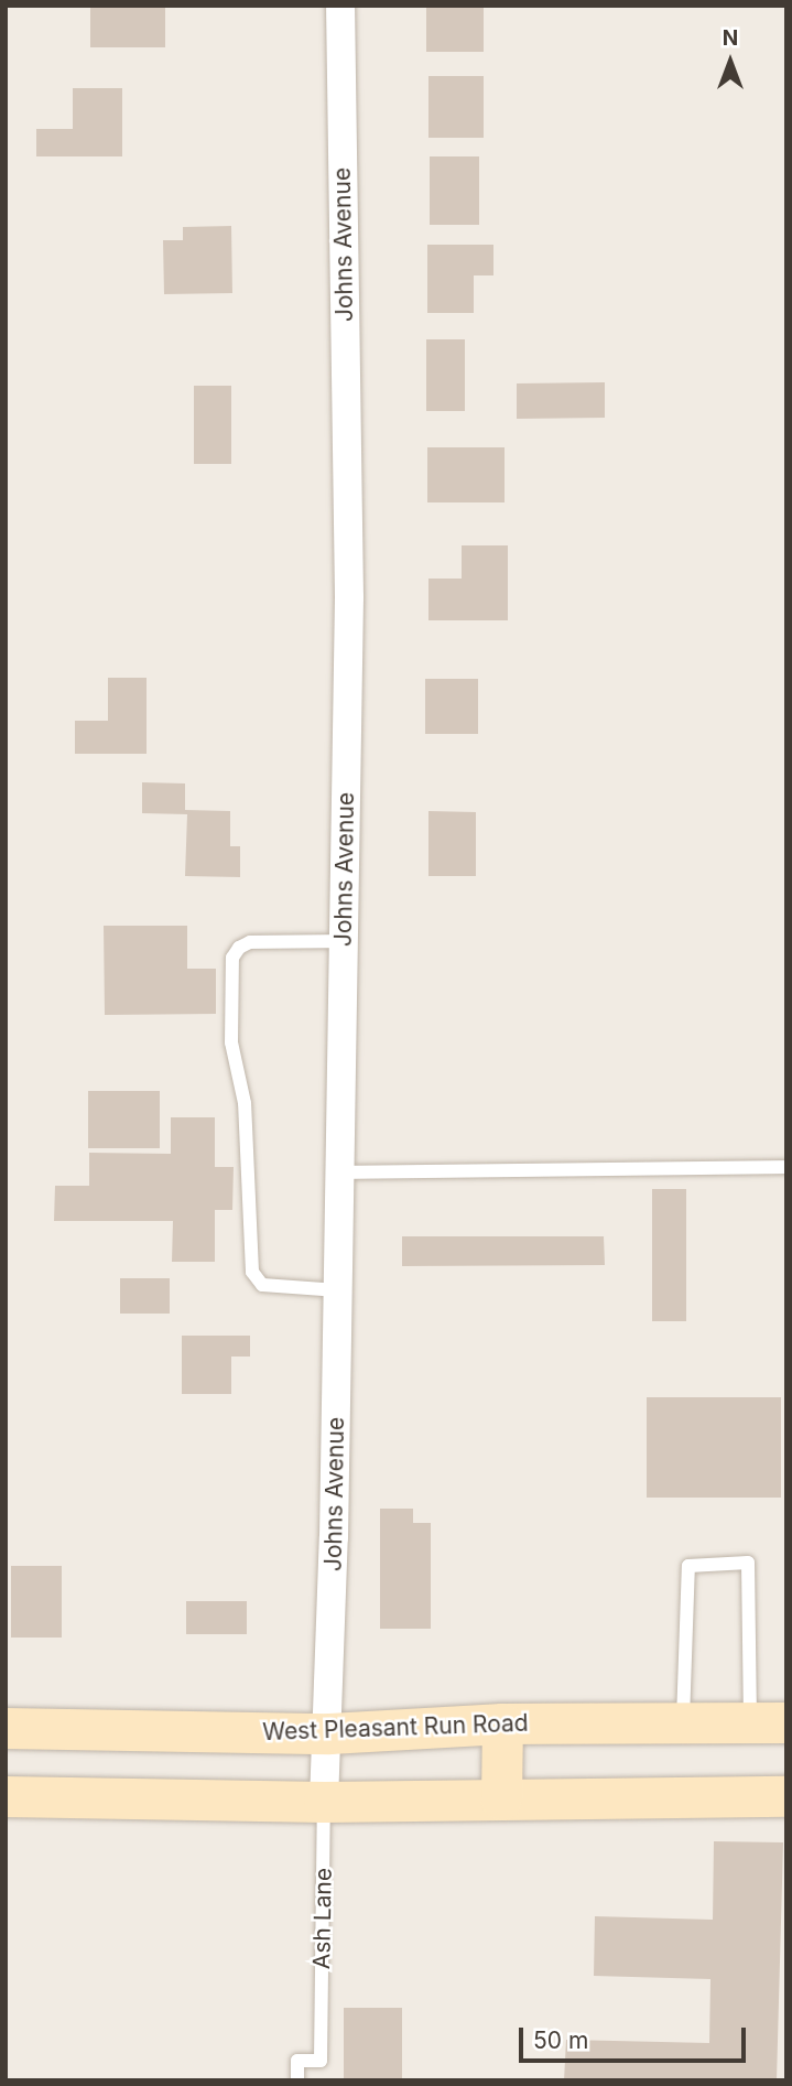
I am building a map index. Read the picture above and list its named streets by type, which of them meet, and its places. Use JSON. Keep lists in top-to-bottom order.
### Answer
{
  "streets": {
    "main road": ["West Pleasant Run Road"],
    "street": ["Johns Avenue", "Ash Lane"]
  },
  "crossings": [
    ["Johns Avenue", "West Pleasant Run Road"],
    ["Johns Avenue", "Ash Lane"],
    ["West Pleasant Run Road", "Ash Lane"]
  ],
  "scale_bar": "50 m",
  "north": "top"
}
